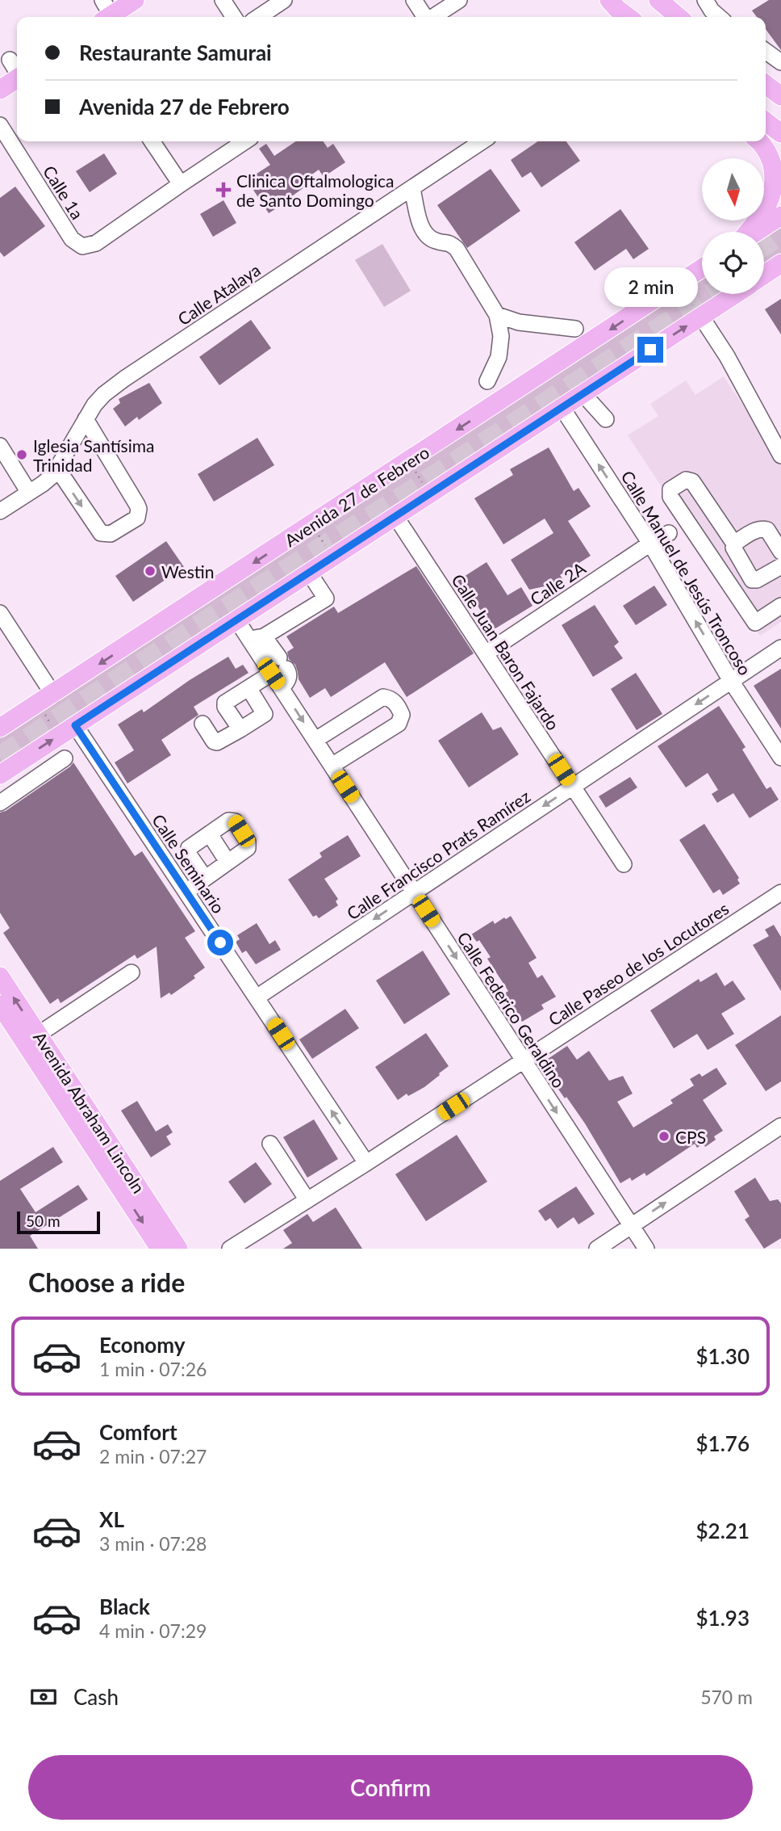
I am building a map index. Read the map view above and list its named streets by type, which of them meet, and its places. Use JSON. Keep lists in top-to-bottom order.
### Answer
{
  "streets": {
    "main road": ["Avenida 27 de Febrero", "Avenida Abraham Lincoln"],
    "street": [
      "Calle 1a",
      "Calle Atalaya",
      "Calle Manuel de Jesús Troncoso",
      "Calle 2A",
      "Calle Juan Baron Fajardo",
      "Calle Francisco Prats Ramírez",
      "Calle Seminario",
      "Calle Paseo de los Locutores",
      "Calle Federico Geraldino"
    ]
  },
  "crossings": [
    ["Calle Manuel de Jesús Troncoso", "Calle 2A"],
    ["Calle Manuel de Jesús Troncoso", "Calle Francisco Prats Ramírez"],
    ["Calle 2A", "Calle Juan Baron Fajardo"],
    ["Calle Juan Baron Fajardo", "Calle Francisco Prats Ramírez"],
    ["Calle Francisco Prats Ramírez", "Calle Seminario"],
    ["Calle Francisco Prats Ramírez", "Calle Federico Geraldino"],
    ["Calle Seminario", "Calle Paseo de los Locutores"],
    ["Calle Paseo de los Locutores", "Calle Federico Geraldino"]
  ],
  "one_way": ["Calle Manuel de Jesús Troncoso", "Calle Francisco Prats Ramírez", "Calle Federico Geraldino"],
  "places": {
    "health": ["Clinica Oftalmologica de Santo Domingo"],
    "other": ["Iglesia Santísima Trinidad", "Westin", "CPS"]
  },
  "scale_bar": "50 m",
  "north": "bottom",
  "page": {
    "banner": ["Restaurante Samurai", "Avenida 27 de Febrero"],
    "bubble": "2 min",
    "scale": "50 m",
    "heading": "Choose a ride",
    "list": [
      {
        "name": "Economy",
        "note": "1 min · 07:26",
        "value": "$1.30"
      },
      {
        "name": "Comfort",
        "note": "2 min · 07:27",
        "value": "$1.76"
      },
      {
        "name": "XL",
        "note": "3 min · 07:28",
        "value": "$2.21"
      },
      {
        "name": "Black",
        "note": "4 min · 07:29",
        "value": "$1.93"
      }
    ],
    "pay": ["Cash", "570 m"],
    "buttons": "Confirm"
  }
}
